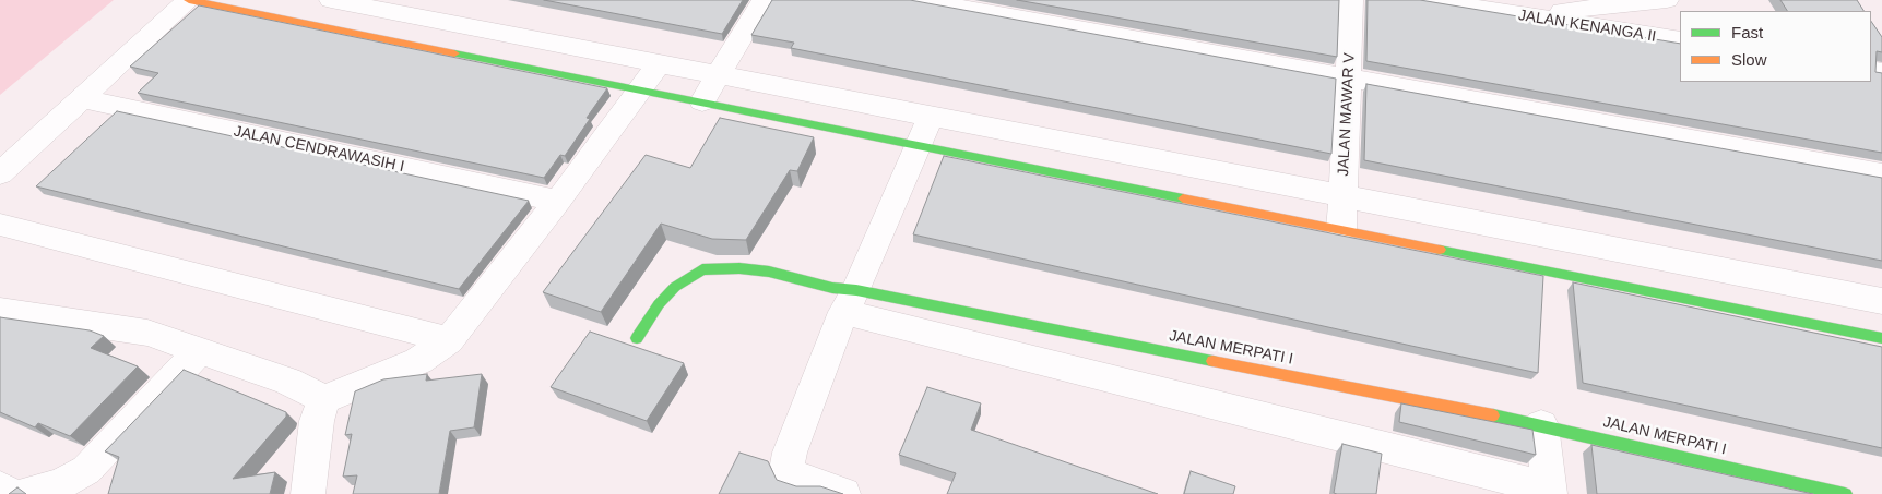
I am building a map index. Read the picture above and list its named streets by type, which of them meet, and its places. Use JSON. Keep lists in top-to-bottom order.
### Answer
{
  "streets": {
    "street": [
      "JALAN KENANGA II",
      "JALAN MAWAR V",
      "JALAN CENDRAWASIH I",
      "JALAN MERPATI I"
    ]
  },
  "legend": ["Fast", "Slow"]
}
